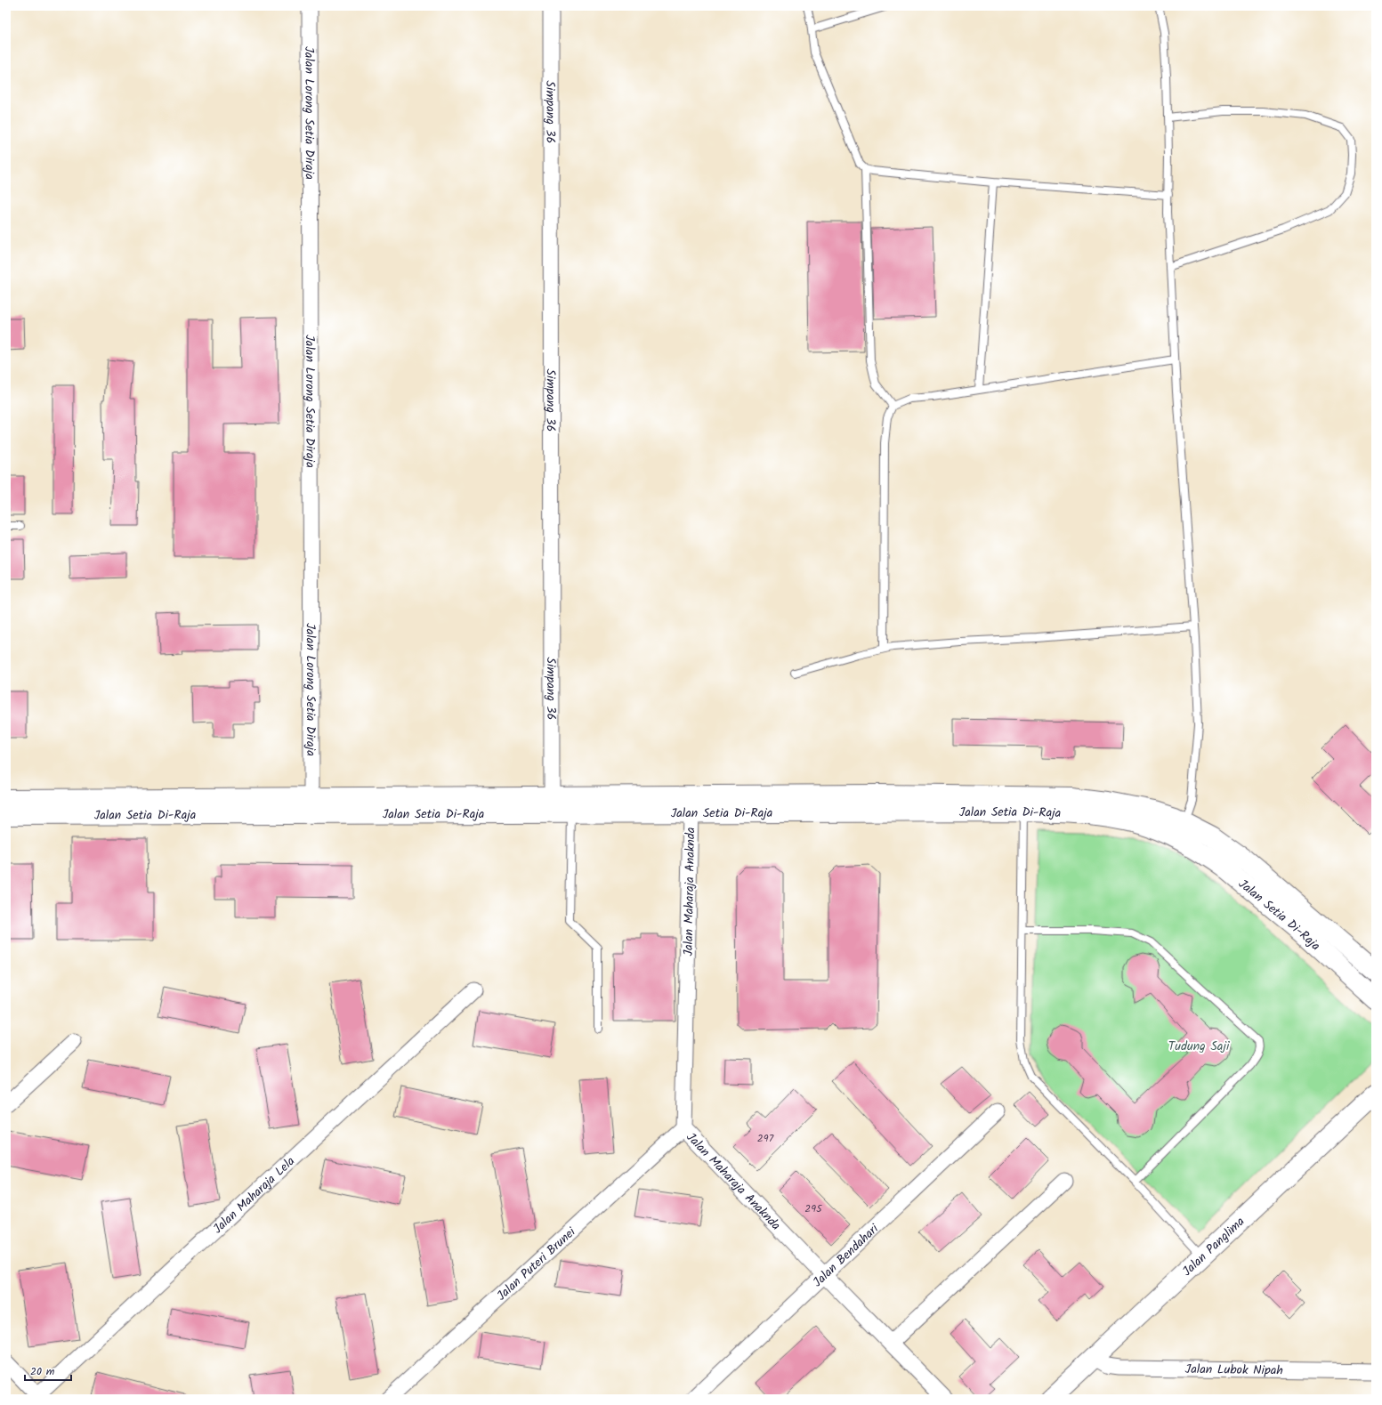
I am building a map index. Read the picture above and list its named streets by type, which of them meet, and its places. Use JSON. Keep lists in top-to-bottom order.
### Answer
{
  "streets": {
    "main road": ["Jalan Setia Di-Raja", "Jalan Panglima"],
    "street": [
      "Simpang 36",
      "Jalan Lorong Setia Diraja",
      "Jalan Maharaja Anaknda",
      "Jalan Maharaja Lela",
      "Jalan Bendahari",
      "Jalan Puteri Brunei",
      "Jalan Lubok Nipah"
    ]
  },
  "crossings": [
    ["Simpang 36", "Jalan Setia Di-Raja"],
    ["Jalan Lorong Setia Diraja", "Jalan Setia Di-Raja"],
    ["Jalan Setia Di-Raja", "Jalan Maharaja Anaknda"],
    ["Jalan Maharaja Anaknda", "Jalan Bendahari"],
    ["Jalan Maharaja Anaknda", "Jalan Puteri Brunei"],
    ["Jalan Panglima", "Jalan Lubok Nipah"]
  ],
  "parks": ["Tudung Saji"],
  "house_numbers": ["297", "295"],
  "scale_bar": "20 m"
}
